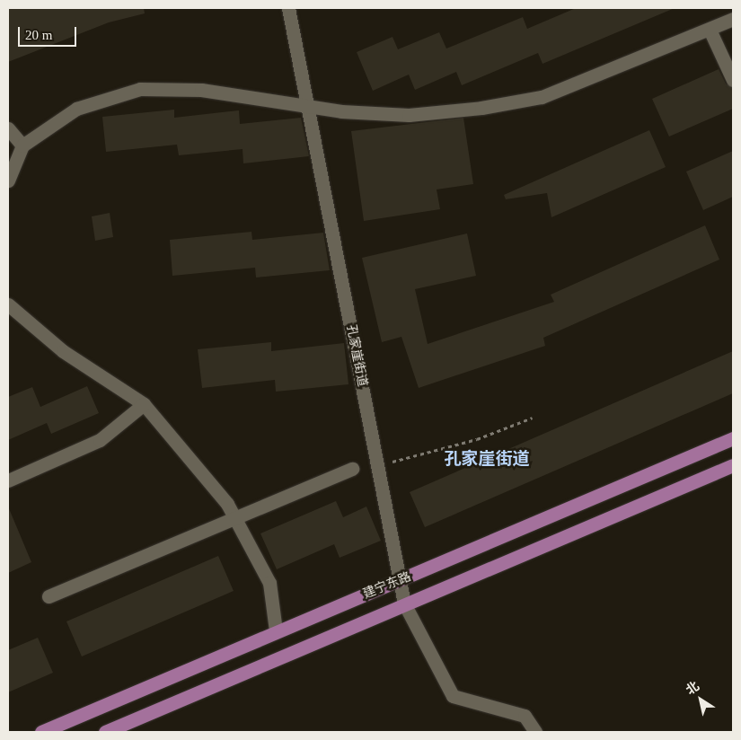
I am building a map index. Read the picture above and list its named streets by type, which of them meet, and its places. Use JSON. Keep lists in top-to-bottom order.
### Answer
{
  "streets": {
    "main road": ["建宁东路"],
    "street": ["孔家崖街道"]
  },
  "crossings": [
    ["孔家崖街道", "建宁东路"]
  ],
  "districts": ["孔家崖街道"],
  "scale_bar": "20 m",
  "north": "top left"
}
